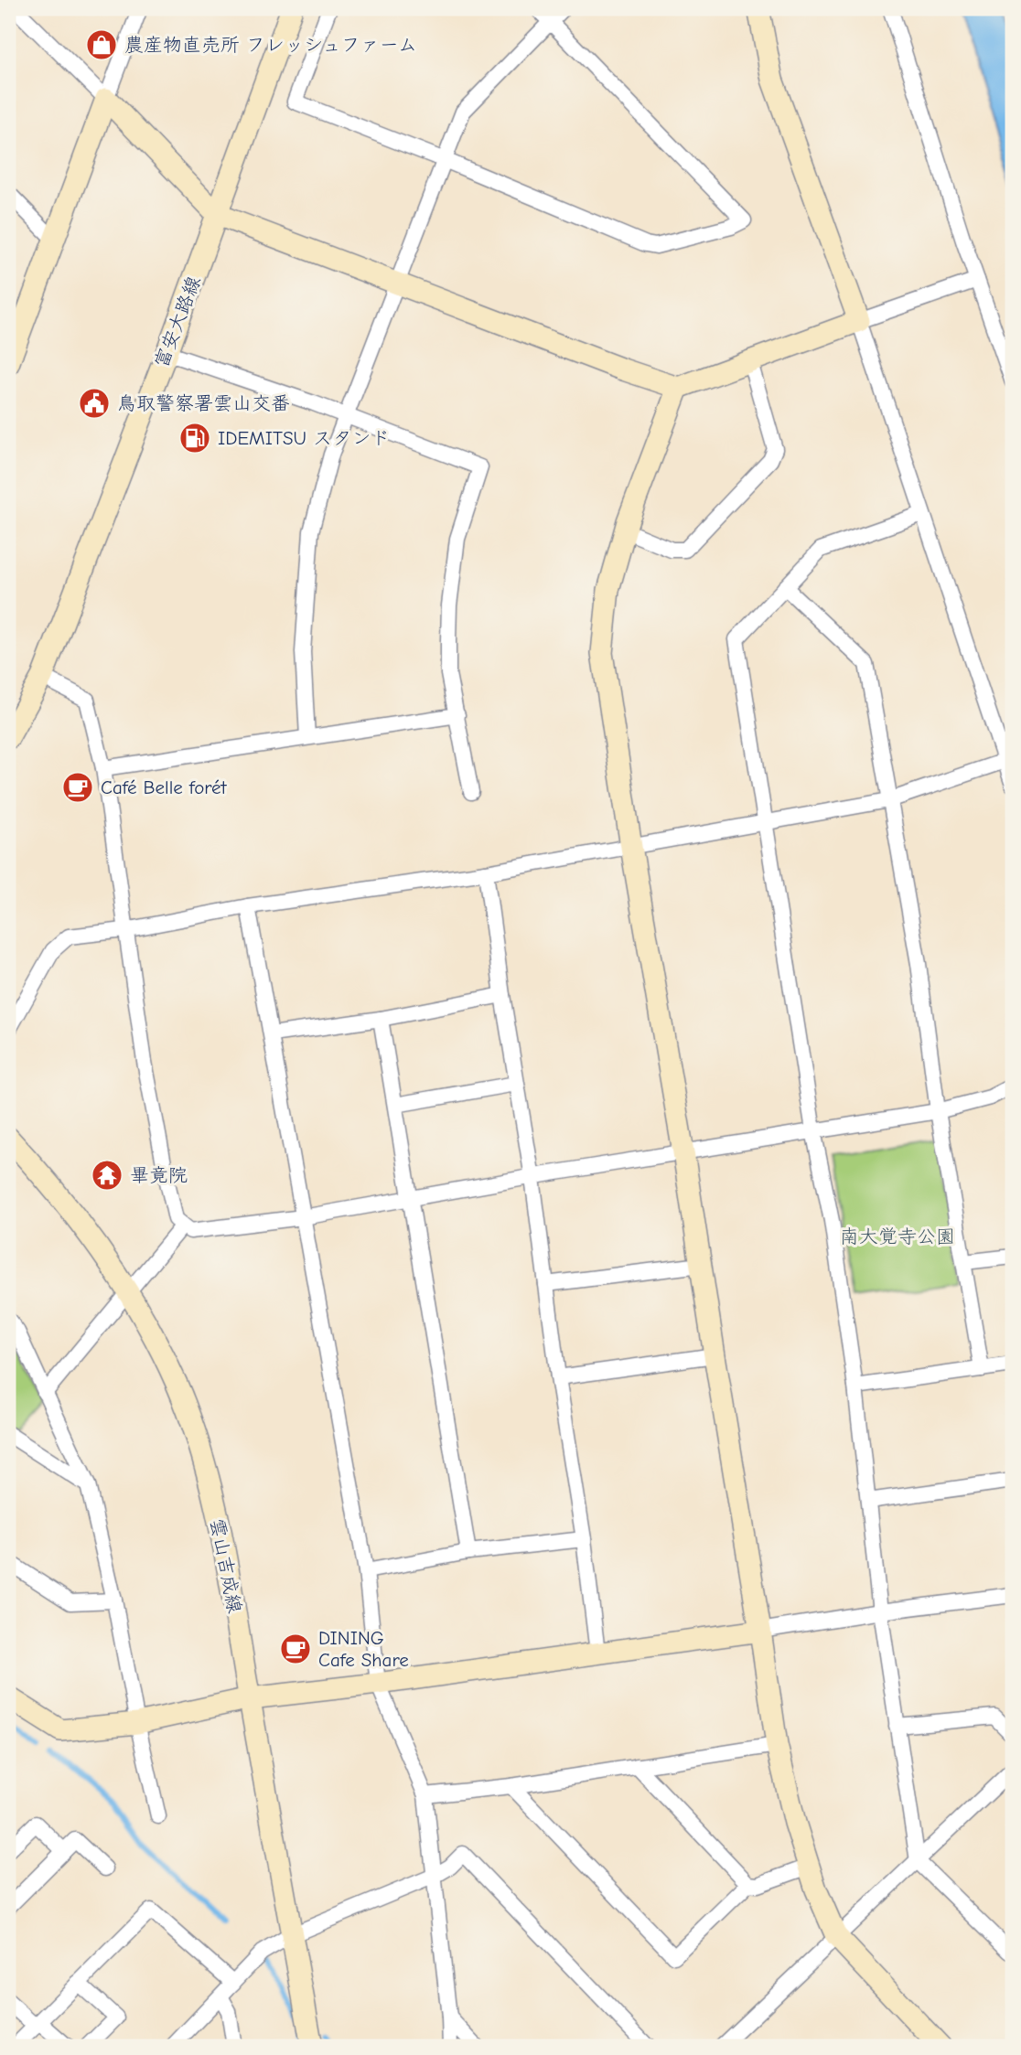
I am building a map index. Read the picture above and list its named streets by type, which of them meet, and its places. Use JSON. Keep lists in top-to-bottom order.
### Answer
{
  "streets": {
    "street": ["富安大路線", "雲山吉成線"]
  },
  "parks": ["南大覚寺公園"],
  "places": {
    "shop": ["農産物直売所 フレッシュファーム"],
    "public building": ["鳥取警察署雲山交番"],
    "fuel station": ["IDEMITSU スタンド"],
    "cafe": ["Café Belle forét", "DINING Cafe Share"],
    "temple": ["畢竟院"]
  }
}
